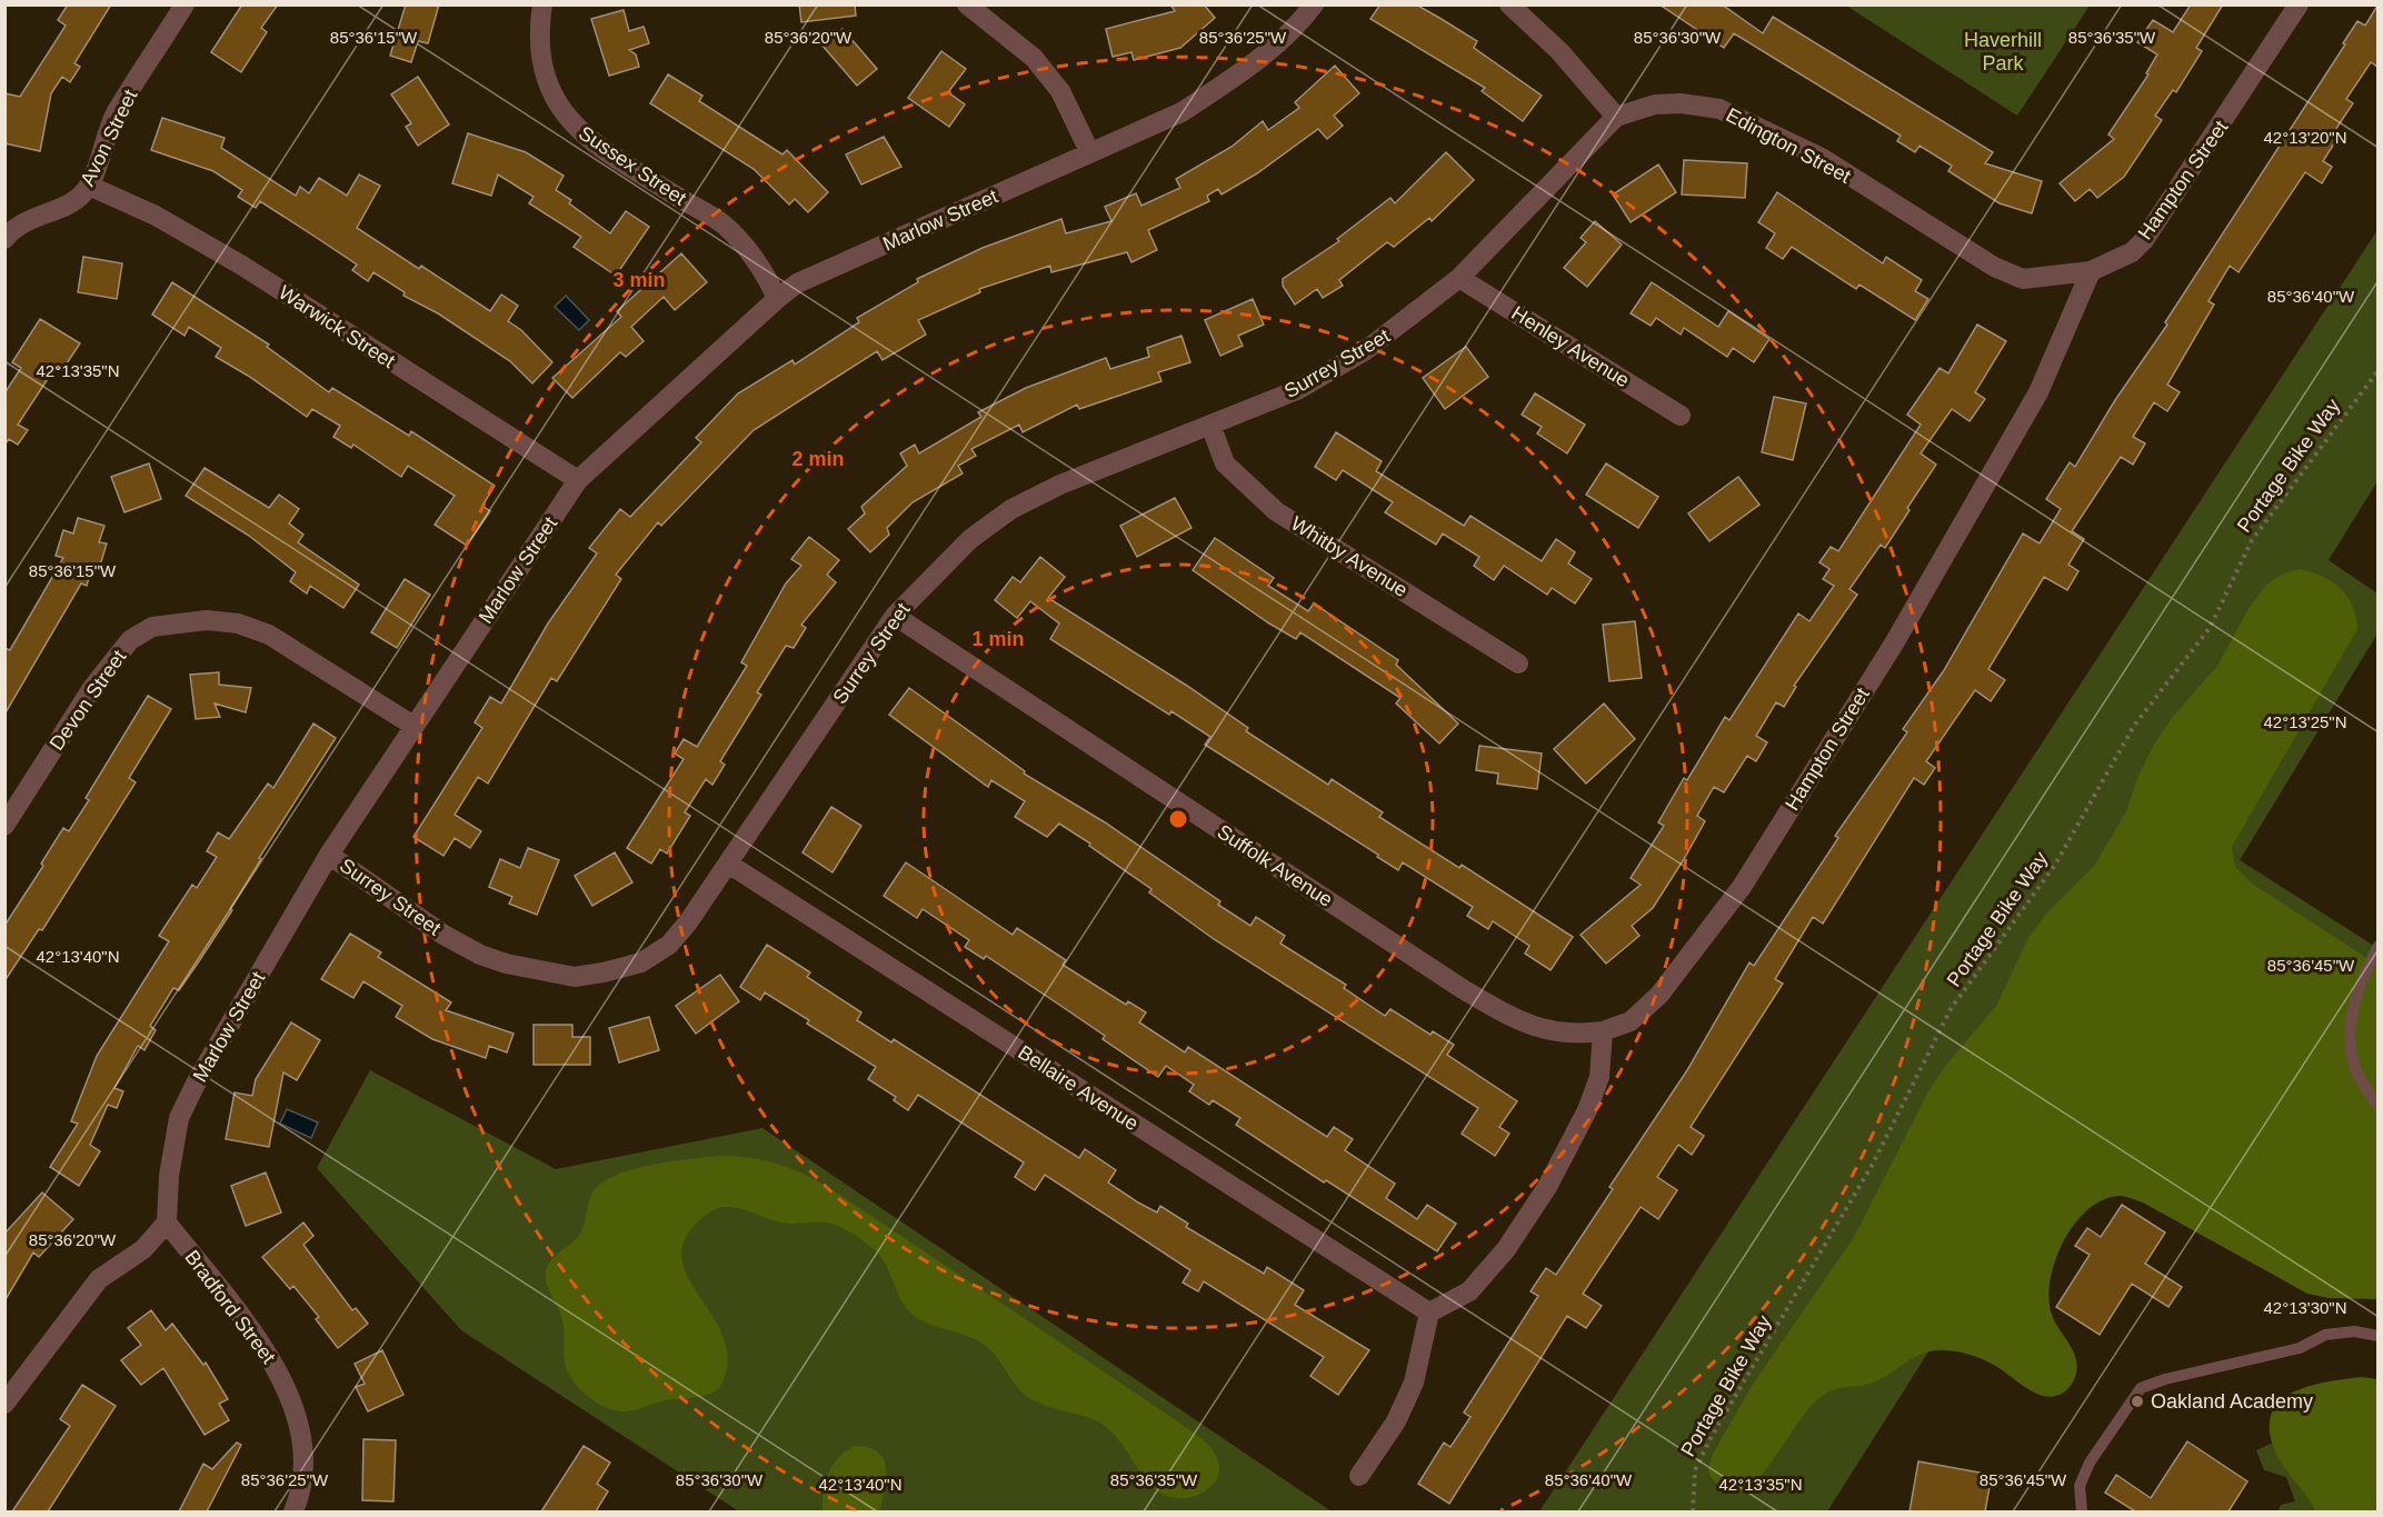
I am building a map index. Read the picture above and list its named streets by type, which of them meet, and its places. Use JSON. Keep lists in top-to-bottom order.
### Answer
{
  "streets": {
    "street": [
      "Avon Street",
      "Edington Street",
      "Sussex Street",
      "Hampton Street",
      "Marlow Street",
      "Warwick Street",
      "Henley Avenue",
      "Surrey Street",
      "Whitby Avenue",
      "Devon Street",
      "Suffolk Avenue",
      "Bellaire Avenue",
      "Bradford Street"
    ],
    "path": ["Portage Bike Way"]
  },
  "crossings": [
    ["Avon Street", "Warwick Street"],
    ["Edington Street", "Hampton Street"],
    ["Edington Street", "Surrey Street"],
    ["Sussex Street", "Marlow Street"],
    ["Hampton Street", "Suffolk Avenue"],
    ["Marlow Street", "Warwick Street"],
    ["Marlow Street", "Surrey Street"],
    ["Marlow Street", "Devon Street"],
    ["Marlow Street", "Bradford Street"],
    ["Henley Avenue", "Surrey Street"],
    ["Surrey Street", "Whitby Avenue"],
    ["Surrey Street", "Suffolk Avenue"],
    ["Surrey Street", "Bellaire Avenue"]
  ],
  "parks": ["Haverhill Park"],
  "places": ["Oakland Academy"],
  "coordinates": [
    "85°36'15\"W",
    "85°36'25\"W",
    "85°36'30\"W",
    "85°36'35\"W",
    "85°36'20\"W",
    "42°13'20\"N",
    "85°36'40\"W",
    "42°13'35\"N",
    "42°13'25\"N",
    "42°13'40\"N",
    "85°36'45\"W",
    "42°13'30\"N"
  ],
  "rings": ["3 min", "2 min", "1 min"]
}
